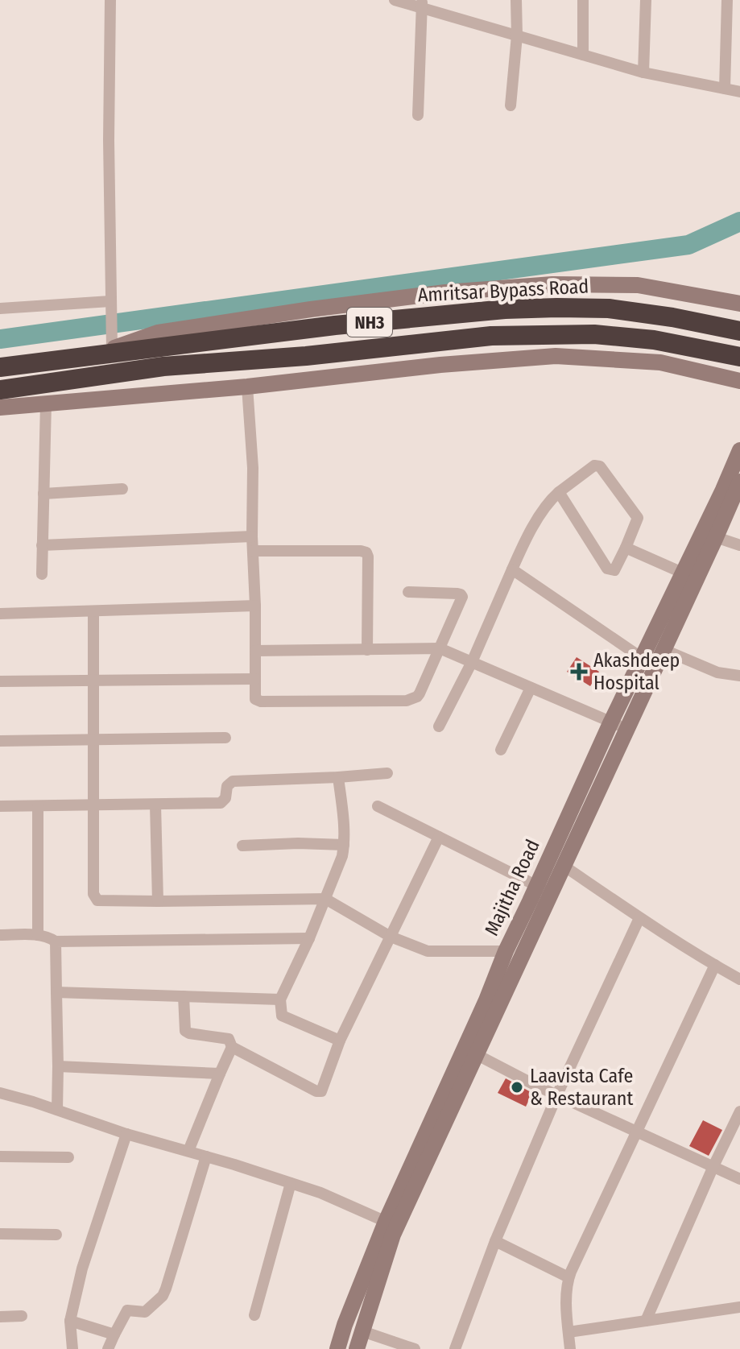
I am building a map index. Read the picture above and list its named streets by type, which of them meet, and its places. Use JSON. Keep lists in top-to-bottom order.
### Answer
{
  "streets": {
    "highway": ["Amritsar Bypass Road", "NH3"],
    "main road": ["Majitha Road"]
  },
  "places": {
    "health": ["Akashdeep Hospital"],
    "other": ["Laavista Cafe & Restaurant"]
  }
}
